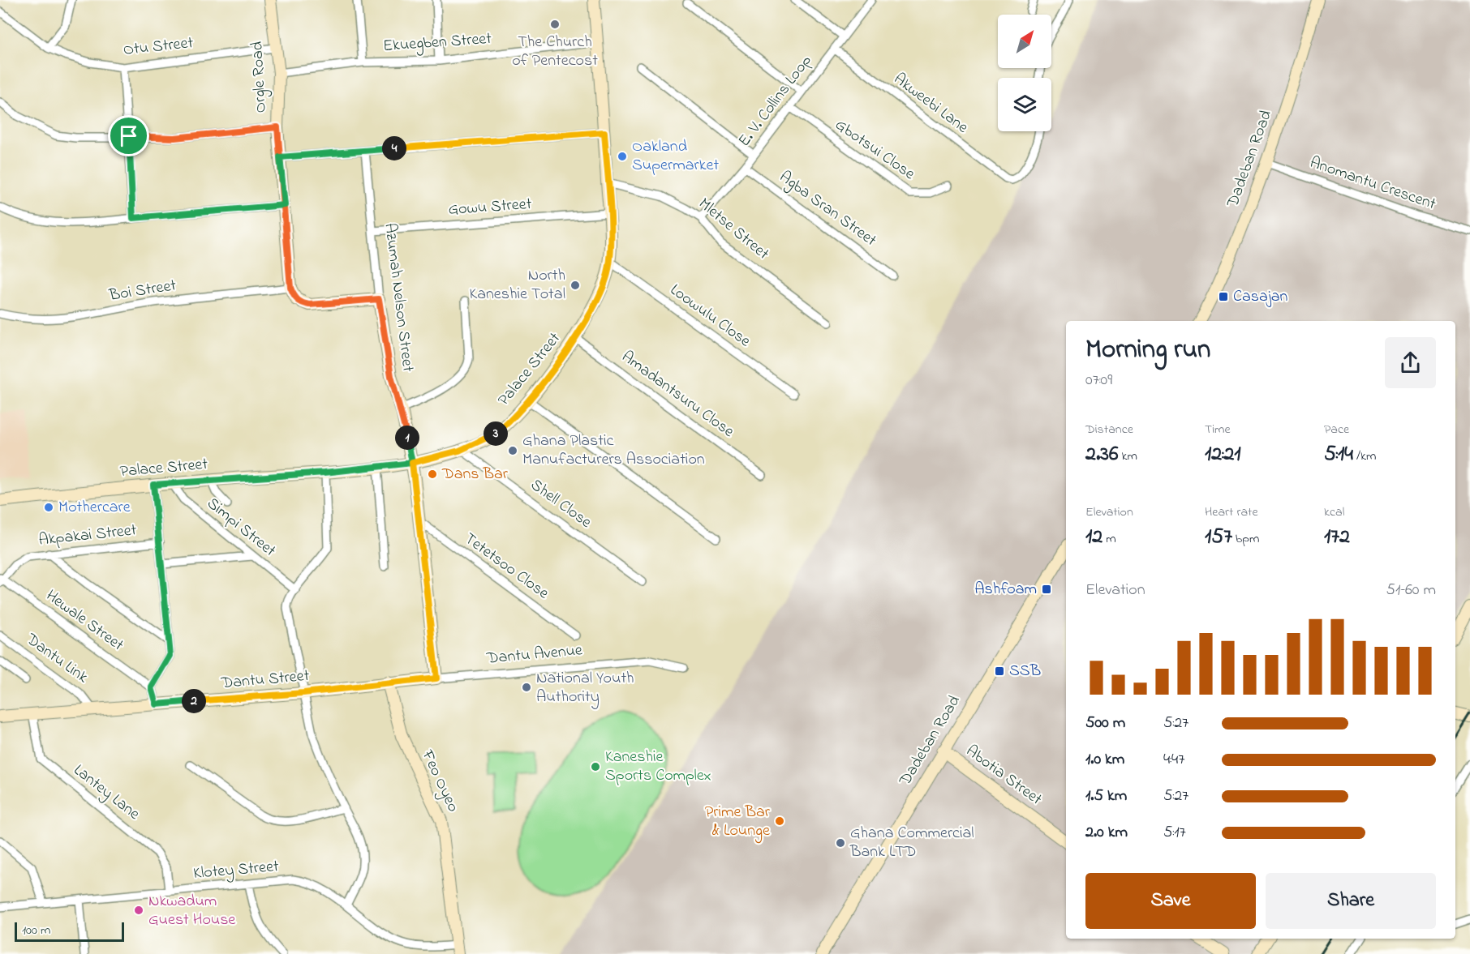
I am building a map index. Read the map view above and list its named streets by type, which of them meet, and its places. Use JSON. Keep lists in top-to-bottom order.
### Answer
{
  "streets": {
    "street": [
      "Ekuegben Street",
      "Otu Street",
      "Orgle Road",
      "E. V. Collins Loop",
      "Akweebi Lane",
      "Gbotsui Close",
      "Dadeban Road",
      "Anomantu Crescent",
      "Gowu Street",
      "Agba Sran Street",
      "Mletse Street",
      "Boi Street",
      "Azumah Nelson Street",
      "Loowulu Close",
      "Palace Street",
      "Amadantsuru Close",
      "Shell Close",
      "Simpi Street",
      "Akpakai Street",
      "Tetetsoo Close",
      "Hewale Street",
      "Dantu Avenue",
      "Dantu Link",
      "Dantu Street",
      "Abotia Street",
      "Feo Oyeo",
      "Lantey Lane",
      "Klotey Street"
    ]
  },
  "crossings": [
    ["Ekuegben Street", "Orgle Road"],
    ["Ekuegben Street", "Palace Street"],
    ["Otu Street", "Orgle Road"],
    ["Orgle Road", "Boi Street"],
    ["E. V. Collins Loop", "Akweebi Lane"],
    ["E. V. Collins Loop", "Gbotsui Close"],
    ["E. V. Collins Loop", "Agba Sran Street"],
    ["E. V. Collins Loop", "Mletse Street"],
    ["Dadeban Road", "Anomantu Crescent"],
    ["Dadeban Road", "Abotia Street"],
    ["Gowu Street", "Azumah Nelson Street"],
    ["Gowu Street", "Palace Street"],
    ["Mletse Street", "Palace Street"],
    ["Azumah Nelson Street", "Palace Street"],
    ["Azumah Nelson Street", "Tetetsoo Close"],
    ["Azumah Nelson Street", "Dantu Avenue"],
    ["Loowulu Close", "Palace Street"],
    ["Palace Street", "Amadantsuru Close"],
    ["Palace Street", "Shell Close"],
    ["Palace Street", "Simpi Street"],
    ["Akpakai Street", "Hewale Street"],
    ["Dantu Avenue", "Dantu Street"],
    ["Dantu Avenue", "Feo Oyeo"],
    ["Dantu Link", "Dantu Street"],
    ["Dantu Street", "Feo Oyeo"],
    ["Dantu Street", "Lantey Lane"],
    ["Feo Oyeo", "Klotey Street"],
    ["Lantey Lane", "Klotey Street"]
  ],
  "places": {
    "other": [
      "The Church of Pentecost",
      "Oakland Supermarket",
      "North Kaneshie Total",
      "Ghana Plastic Manufacturers Association",
      "Dans Bar",
      "Mothercare",
      "National Youth Authority",
      "Kaneshie Sports Complex",
      "Prime Bar & Lounge",
      "Ghana Commercial Bank LTD",
      "Nkwadum Guest House"
    ],
    "transit": ["Casajan", "Ashfoam", "SSB"]
  },
  "scale_bar": "100 m",
  "north": "top right",
  "page": {
    "pins": [
      "4",
      "3",
      "1",
      "2"
    ],
    "heading": ["Morning run", "07:09"],
    "stats": [
      ["Distance", "2.36 km"],
      ["Time", "12:21"],
      ["Pace", "5:14 /km"],
      ["Elevation", "12 m"],
      ["Heart rate", "157 bpm"],
      ["kcal", "172"]
    ],
    "chart": ["Elevation", "51–60 m"],
    "list": [
      {
        "name": "500 m",
        "note": "5:27"
      },
      {
        "name": "1.0 km",
        "note": "4:47"
      },
      {
        "name": "1.5 km",
        "note": "5:27"
      },
      {
        "name": "2.0 km",
        "note": "5:17"
      }
    ],
    "buttons": ["Save", "Share"],
    "scale": "100 m"
  }
}
